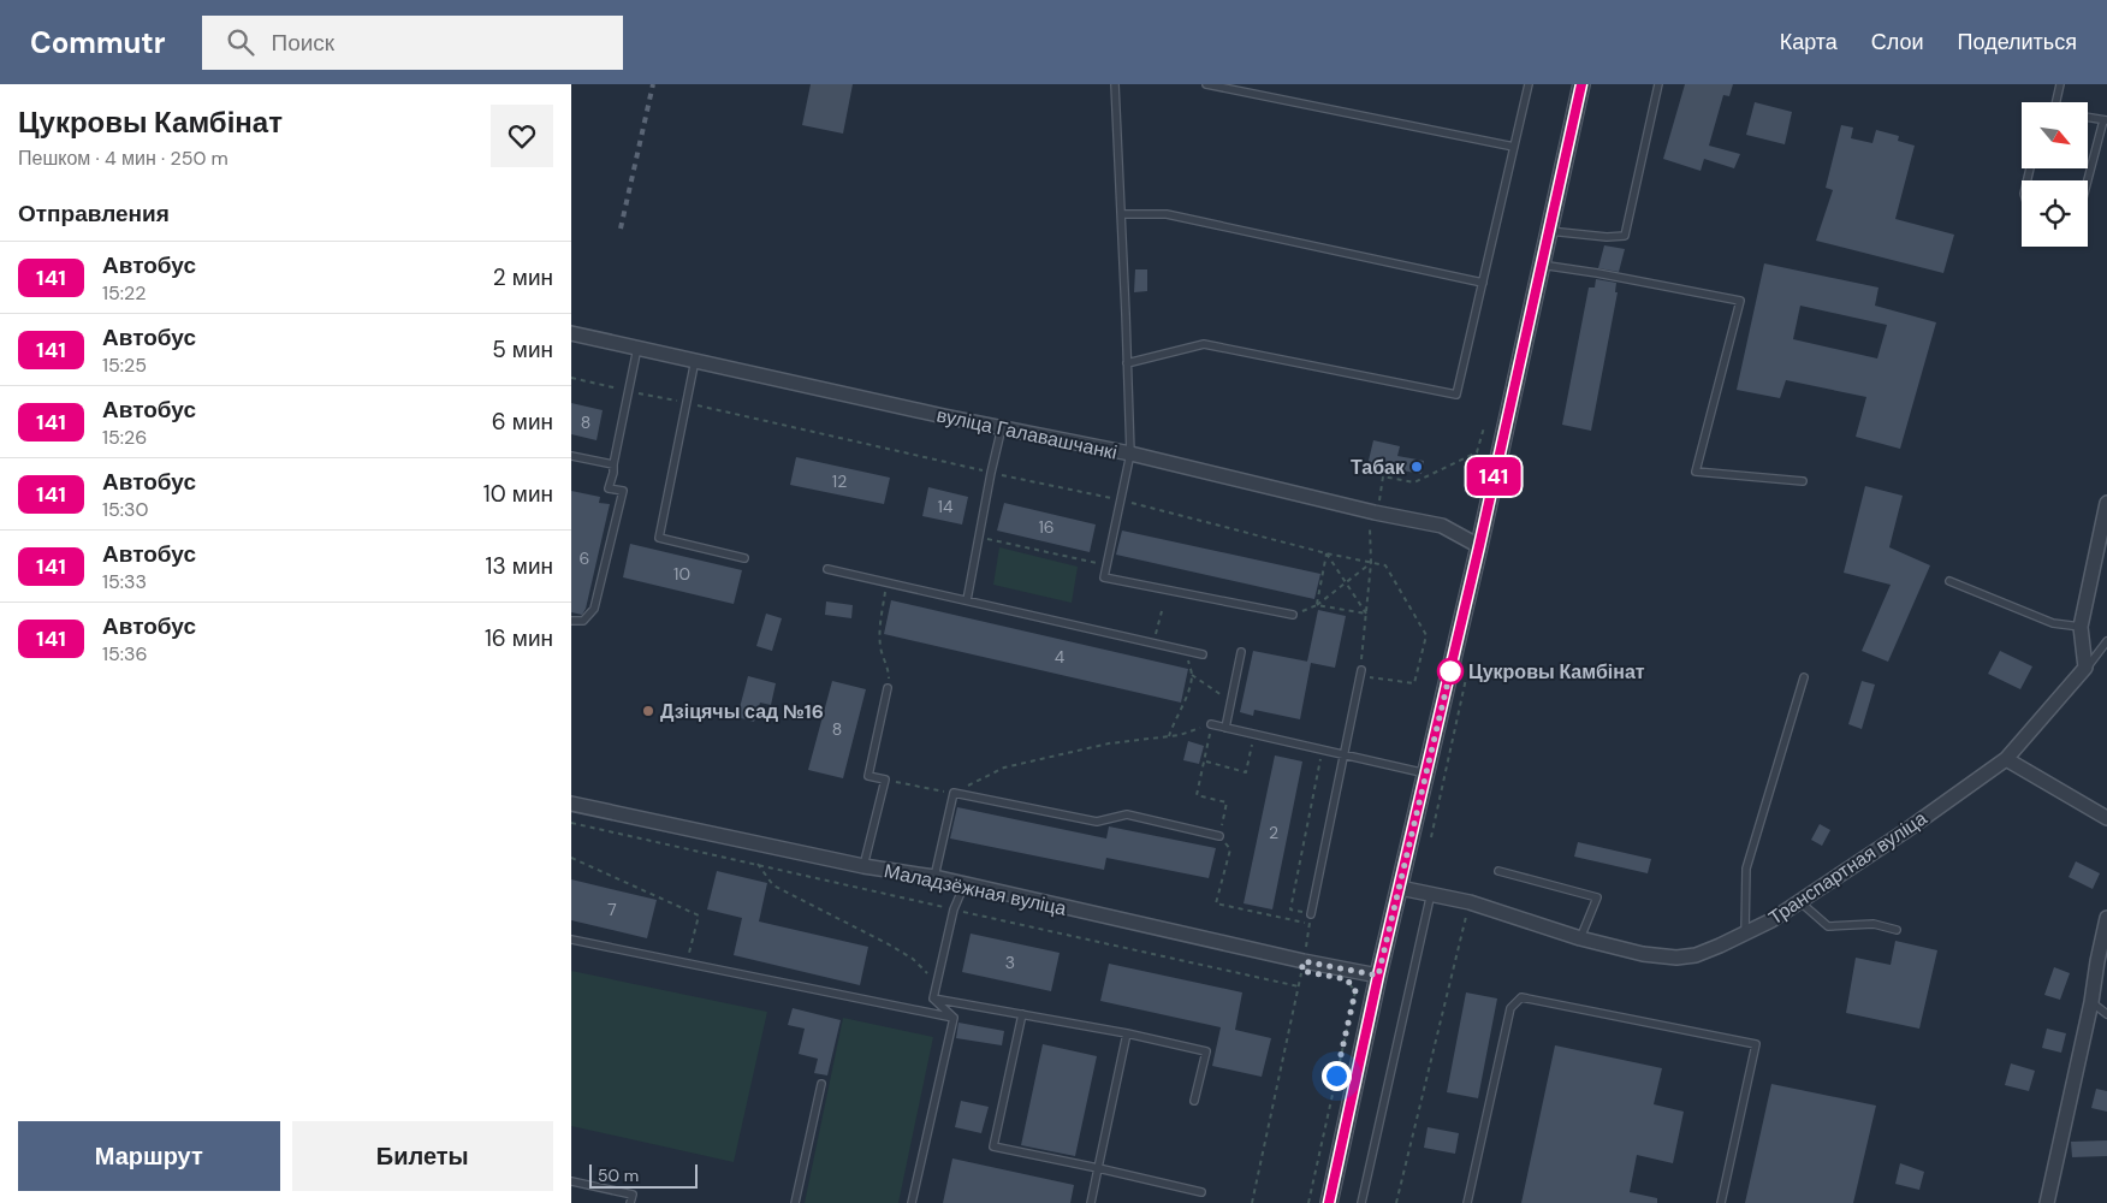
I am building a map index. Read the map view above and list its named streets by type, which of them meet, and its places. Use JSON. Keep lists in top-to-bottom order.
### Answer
{
  "streets": {
    "street": ["вуліца Галавашчанкі", "Транспартная вуліца", "Маладзёжная вуліца"]
  },
  "places": ["Табак", "Цукровы Камбінат", "Дзіцячы сад №16"],
  "lines": ["bus line 141"],
  "house_numbers": [
    "8",
    "12",
    "14",
    "16",
    "6",
    "10",
    "4",
    "8",
    "2",
    "7",
    "3"
  ],
  "scale_bar": "50 m",
  "north": "bottom right",
  "page": {
    "header": "Commutr",
    "search": "Поиск",
    "nav": ["Карта", "Слои", "Поделиться"],
    "heading": [
      ["Цукровы Камбінат", "Пешком · 4 мин · 250 m"],
      "Отправления"
    ],
    "on_map": "141",
    "list": [
      {
        "mark": "141",
        "name": "Автобус",
        "note": "15:22",
        "value": "2 мин"
      },
      {
        "mark": "141",
        "name": "Автобус",
        "note": "15:25",
        "value": "5 мин"
      },
      {
        "mark": "141",
        "name": "Автобус",
        "note": "15:26",
        "value": "6 мин"
      },
      {
        "mark": "141",
        "name": "Автобус",
        "note": "15:30",
        "value": "10 мин"
      },
      {
        "mark": "141",
        "name": "Автобус",
        "note": "15:33",
        "value": "13 мин"
      },
      {
        "mark": "141",
        "name": "Автобус",
        "note": "15:36",
        "value": "16 мин"
      }
    ],
    "buttons": ["Маршрут", "Билеты"],
    "scale": "50 m"
  }
}
